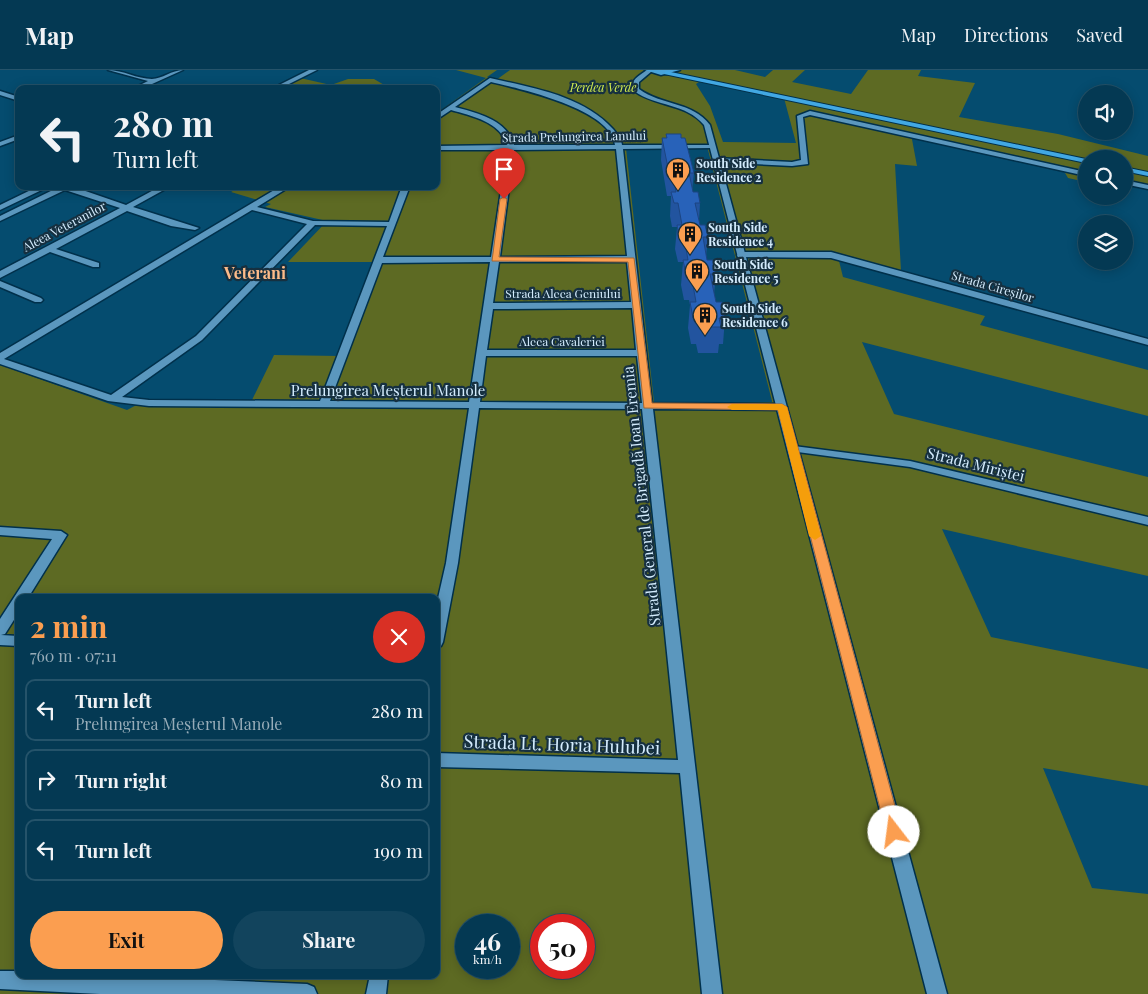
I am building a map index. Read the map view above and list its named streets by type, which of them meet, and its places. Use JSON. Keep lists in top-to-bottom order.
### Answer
{
  "streets": {
    "street": [
      "Strada Prelungirea Lanului",
      "Aleea Veteranilor",
      "Strada Cireșilor",
      "Strada Aleea Geniului",
      "Aleea Cavaleriei",
      "Prelungirea Meșterul Manole",
      "Strada Miriștei",
      "Strada General de Brigadă Ioan Eremia",
      "Strada Lt. Horia Hulubei"
    ]
  },
  "crossings": [
    ["Strada Prelungirea Lanului", "Strada General de Brigadă Ioan Eremia"],
    ["Strada Aleea Geniului", "Strada General de Brigadă Ioan Eremia"],
    ["Aleea Cavaleriei", "Strada General de Brigadă Ioan Eremia"],
    ["Prelungirea Meșterul Manole", "Strada General de Brigadă Ioan Eremia"],
    ["Strada General de Brigadă Ioan Eremia", "Strada Lt. Horia Hulubei"]
  ],
  "districts": ["Veterani"],
  "parks": ["Perdea Verde"],
  "places": {
    "building": [
      "South Side Residence 2",
      "South Side Residence 4",
      "South Side Residence 5",
      "South Side Residence 6"
    ]
  },
  "page": {
    "header": "Map",
    "nav": ["Map", "Directions", "Saved"],
    "turn": ["280 m", "Turn left"],
    "heading": ["2 min", "760 m · 07:11"],
    "list": [
      {
        "name": "Turn left",
        "note": "Prelungirea Meșterul Manole",
        "value": "280 m"
      },
      {
        "name": "Turn right",
        "value": "80 m"
      },
      {
        "name": "Turn left",
        "value": "190 m"
      }
    ],
    "buttons": ["Exit", "Share"],
    "speed": "46 km/h",
    "limit": "50"
  }
}
